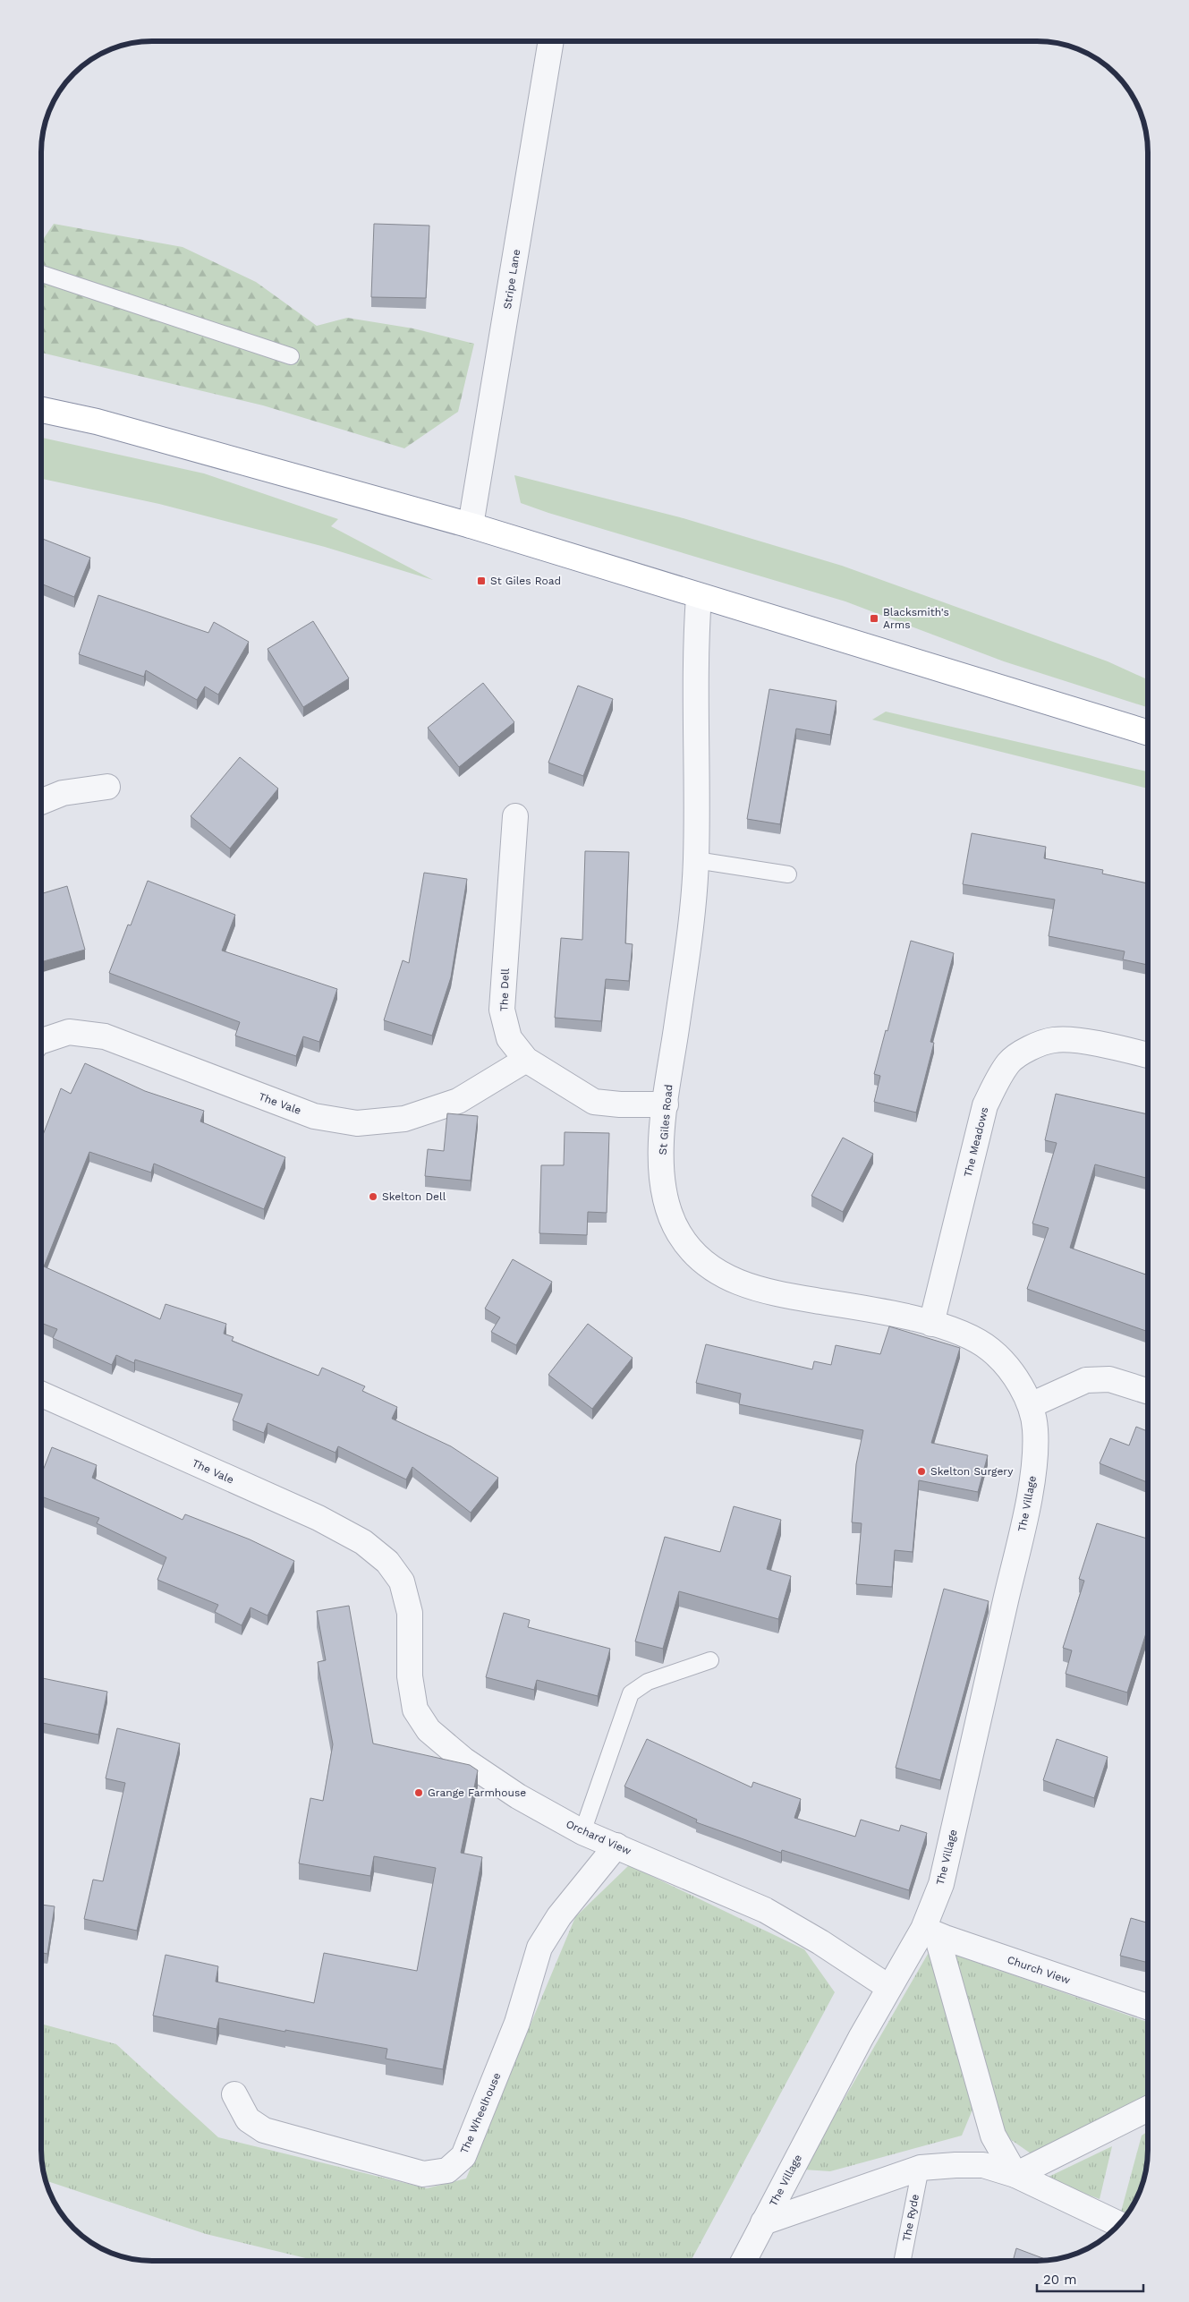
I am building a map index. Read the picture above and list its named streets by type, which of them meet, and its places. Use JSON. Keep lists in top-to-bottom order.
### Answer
{
  "streets": {
    "street": [
      "Stripe Lane",
      "The Dell",
      "The Vale",
      "St Giles Road",
      "The Meadows",
      "The Village",
      "Orchard View",
      "Church View",
      "The Wheelhouse"
    ],
    "lane": ["The Ryde"]
  },
  "crossings": [
    ["The Dell", "The Vale"],
    ["The Dell", "St Giles Road"],
    ["The Vale", "Orchard View"],
    ["St Giles Road", "The Meadows"],
    ["St Giles Road", "The Village"],
    ["The Village", "Orchard View"],
    ["The Village", "Church View"],
    ["Orchard View", "The Wheelhouse"]
  ],
  "places": {
    "transit": ["St Giles Road", "Blacksmith's Arms"],
    "other": ["Skelton Dell", "Skelton Surgery", "Grange Farmhouse"]
  },
  "scale_bar": "20 m"
}
